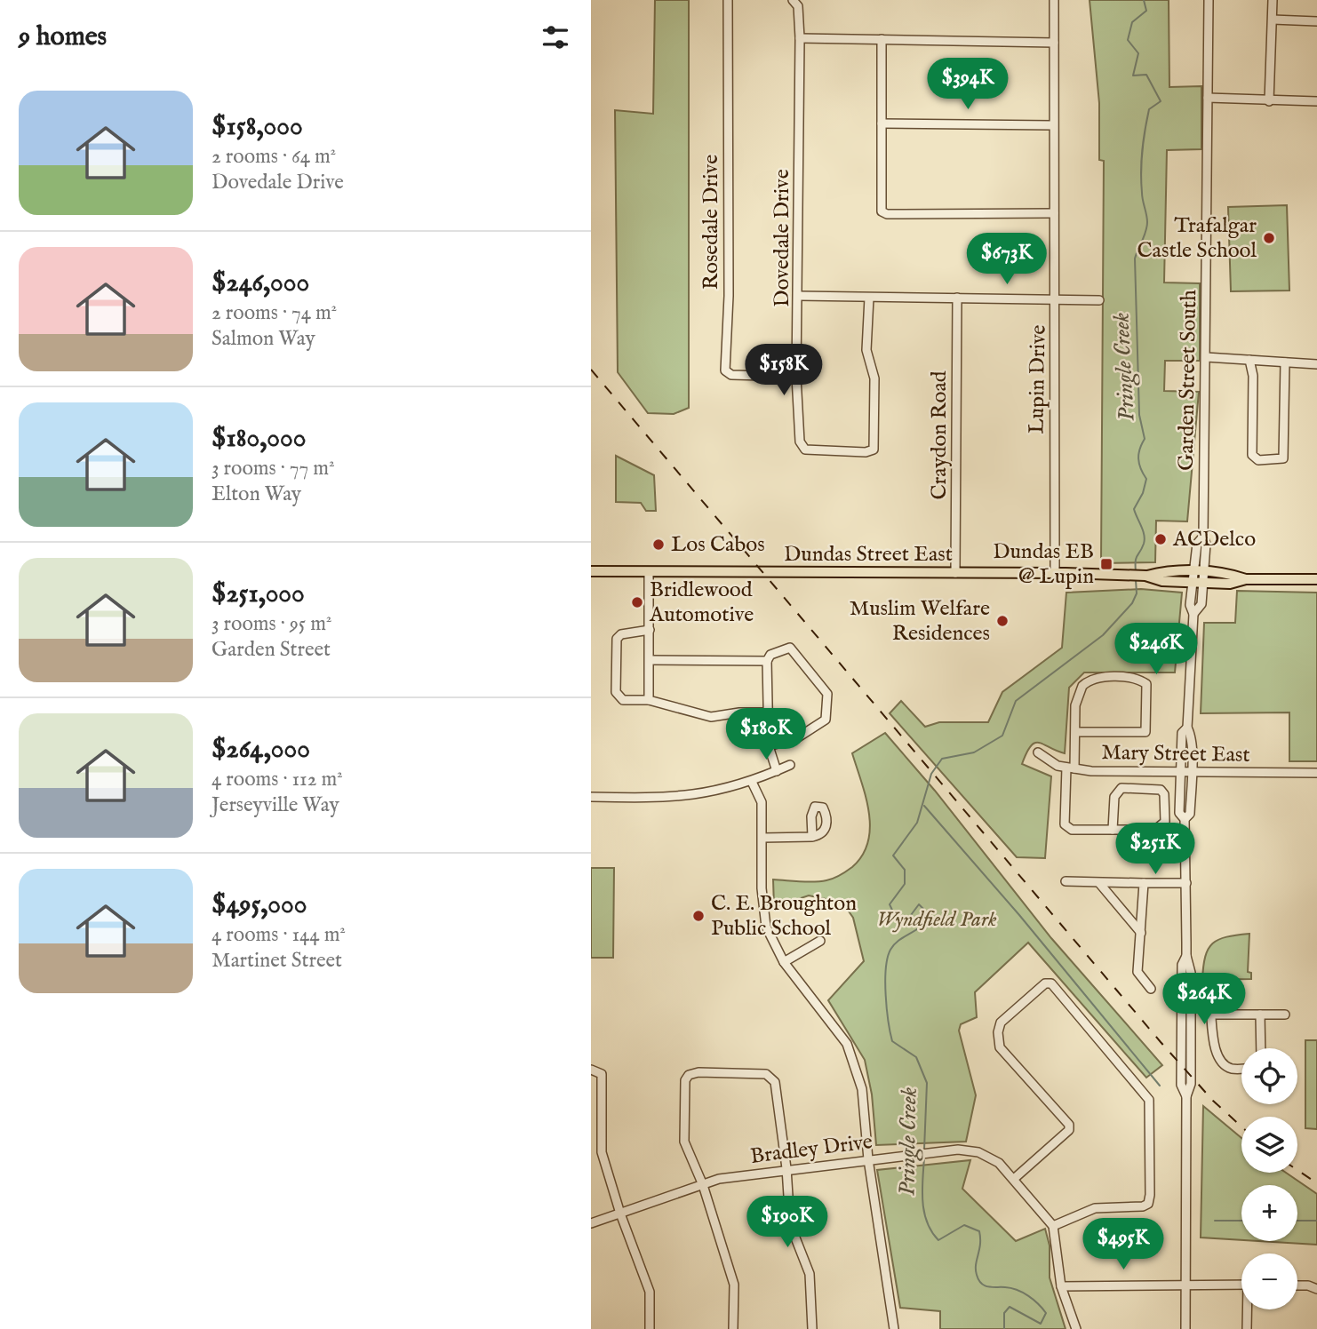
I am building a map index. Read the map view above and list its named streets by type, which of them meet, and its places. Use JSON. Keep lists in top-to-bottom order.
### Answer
{
  "streets": {
    "main road": ["Dundas Street East"],
    "street": [
      "Rosedale Drive",
      "Dovedale Drive",
      "Lupin Drive",
      "Garden Street South",
      "Craydon Road",
      "Mary Street East",
      "Bradley Drive"
    ]
  },
  "crossings": [
    ["Rosedale Drive", "Dovedale Drive"],
    ["Lupin Drive", "Dundas Street East"],
    ["Garden Street South", "Dundas Street East"],
    ["Craydon Road", "Dundas Street East"]
  ],
  "water": ["Pringle Creek"],
  "parks": ["Wyndfield Park"],
  "places": {
    "other": [
      "Trafalgar Castle School",
      "ACDelco",
      "Los Cabos",
      "Bridlewood Automotive",
      "Muslim Welfare Residences",
      "C. E. Broughton Public School"
    ],
    "transit": ["Dundas EB @ Lupin"]
  },
  "page": {
    "heading": "9 homes",
    "price": [
      "$394K",
      "$673K",
      "$158K",
      "$246K",
      "$180K",
      "$251K",
      "$264K",
      "$190K",
      "$495K"
    ],
    "list": [
      {
        "name": "$158,000",
        "note": "2 rooms · 64 m² · Dovedale Drive"
      },
      {
        "name": "$246,000",
        "note": "2 rooms · 74 m² · Salmon Way"
      },
      {
        "name": "$180,000",
        "note": "3 rooms · 77 m² · Elton Way"
      },
      {
        "name": "$251,000",
        "note": "3 rooms · 95 m² · Garden Street"
      },
      {
        "name": "$264,000",
        "note": "4 rooms · 112 m² · Jerseyville Way"
      },
      {
        "name": "$495,000",
        "note": "4 rooms · 144 m² · Martinet Street"
      }
    ],
    "map_buttons": ["+", "−"]
  }
}
